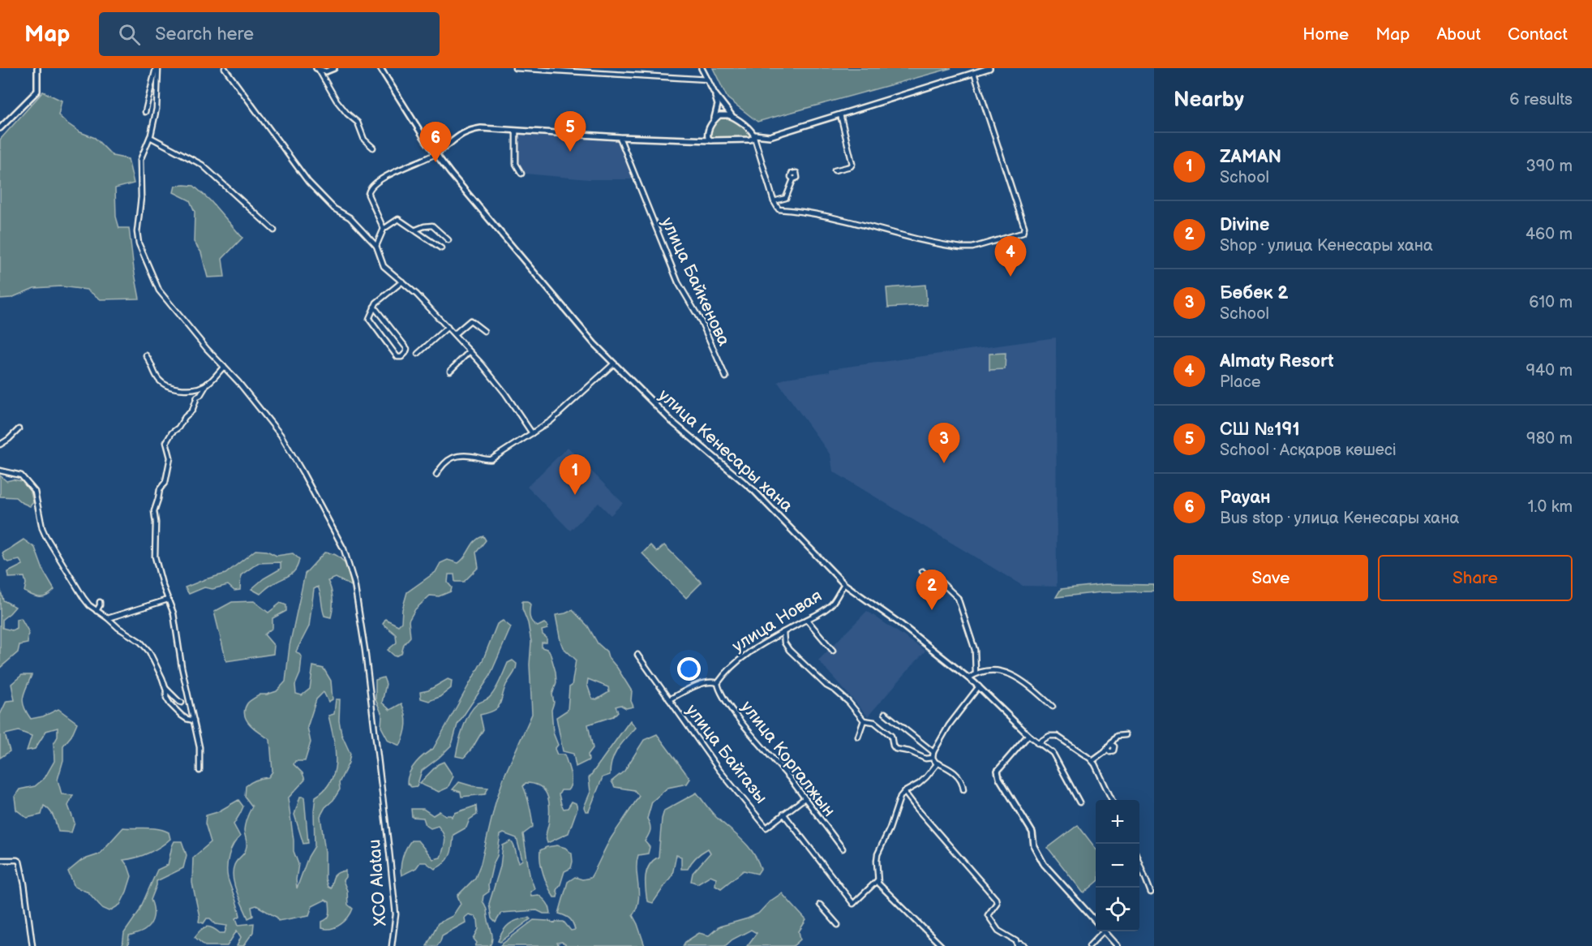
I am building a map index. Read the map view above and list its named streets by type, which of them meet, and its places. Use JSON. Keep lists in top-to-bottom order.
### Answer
{
  "streets": {
    "street": [
      "улица Байкенова",
      "улица Кенесары хана",
      "улица Новая",
      "улица Байгазы",
      "улица Коргалжын",
      "XCO Alatau"
    ]
  },
  "crossings": [
    ["улица Кенесары хана", "улица Новая"],
    ["улица Новая", "улица Коргалжын"],
    ["улица Байгазы", "улица Коргалжын"]
  ],
  "page": {
    "header": "Map",
    "search": "Search here",
    "nav": [
      "Home",
      "Map",
      "About",
      "Contact"
    ],
    "heading": ["Nearby", "6 results"],
    "pins": [
      "5",
      "6",
      "4",
      "3",
      "1",
      "2"
    ],
    "list": [
      {
        "mark": "1",
        "name": "ZAMAN",
        "note": "School",
        "value": "390 m"
      },
      {
        "mark": "2",
        "name": "Divine",
        "note": "Shop · улица Кенесары хана",
        "value": "460 m"
      },
      {
        "mark": "3",
        "name": "Бөбек 2",
        "note": "School",
        "value": "610 m"
      },
      {
        "mark": "4",
        "name": "Almaty Resort",
        "note": "Place",
        "value": "940 m"
      },
      {
        "mark": "5",
        "name": "СШ №191",
        "note": "School · Асқаров көшесі",
        "value": "980 m"
      },
      {
        "mark": "6",
        "name": "Рауан",
        "note": "Bus stop · улица Кенесары хана",
        "value": "1.0 km"
      }
    ],
    "buttons": ["Save", "Share"],
    "map_buttons": ["+", "−"]
  }
}
